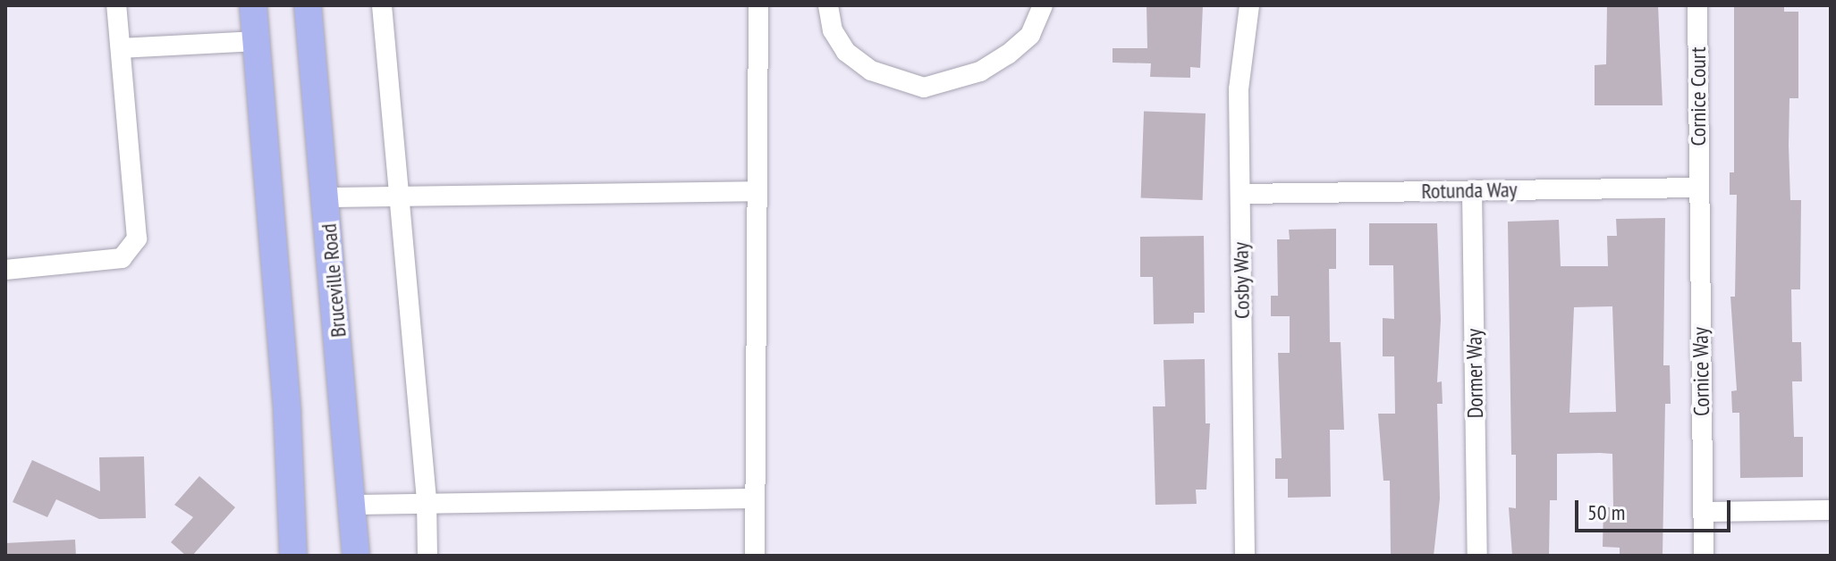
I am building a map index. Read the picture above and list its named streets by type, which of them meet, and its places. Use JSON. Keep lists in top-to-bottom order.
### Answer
{
  "streets": {
    "main road": ["Bruceville Road"],
    "street": [
      "Cornice Court",
      "Rotunda Way",
      "Cosby Way",
      "Cornice Way",
      "Dormer Way"
    ]
  },
  "crossings": [
    ["Cornice Court", "Rotunda Way"],
    ["Cornice Court", "Cornice Way"],
    ["Rotunda Way", "Cosby Way"],
    ["Rotunda Way", "Cornice Way"],
    ["Rotunda Way", "Dormer Way"]
  ],
  "scale_bar": "50 m"
}
